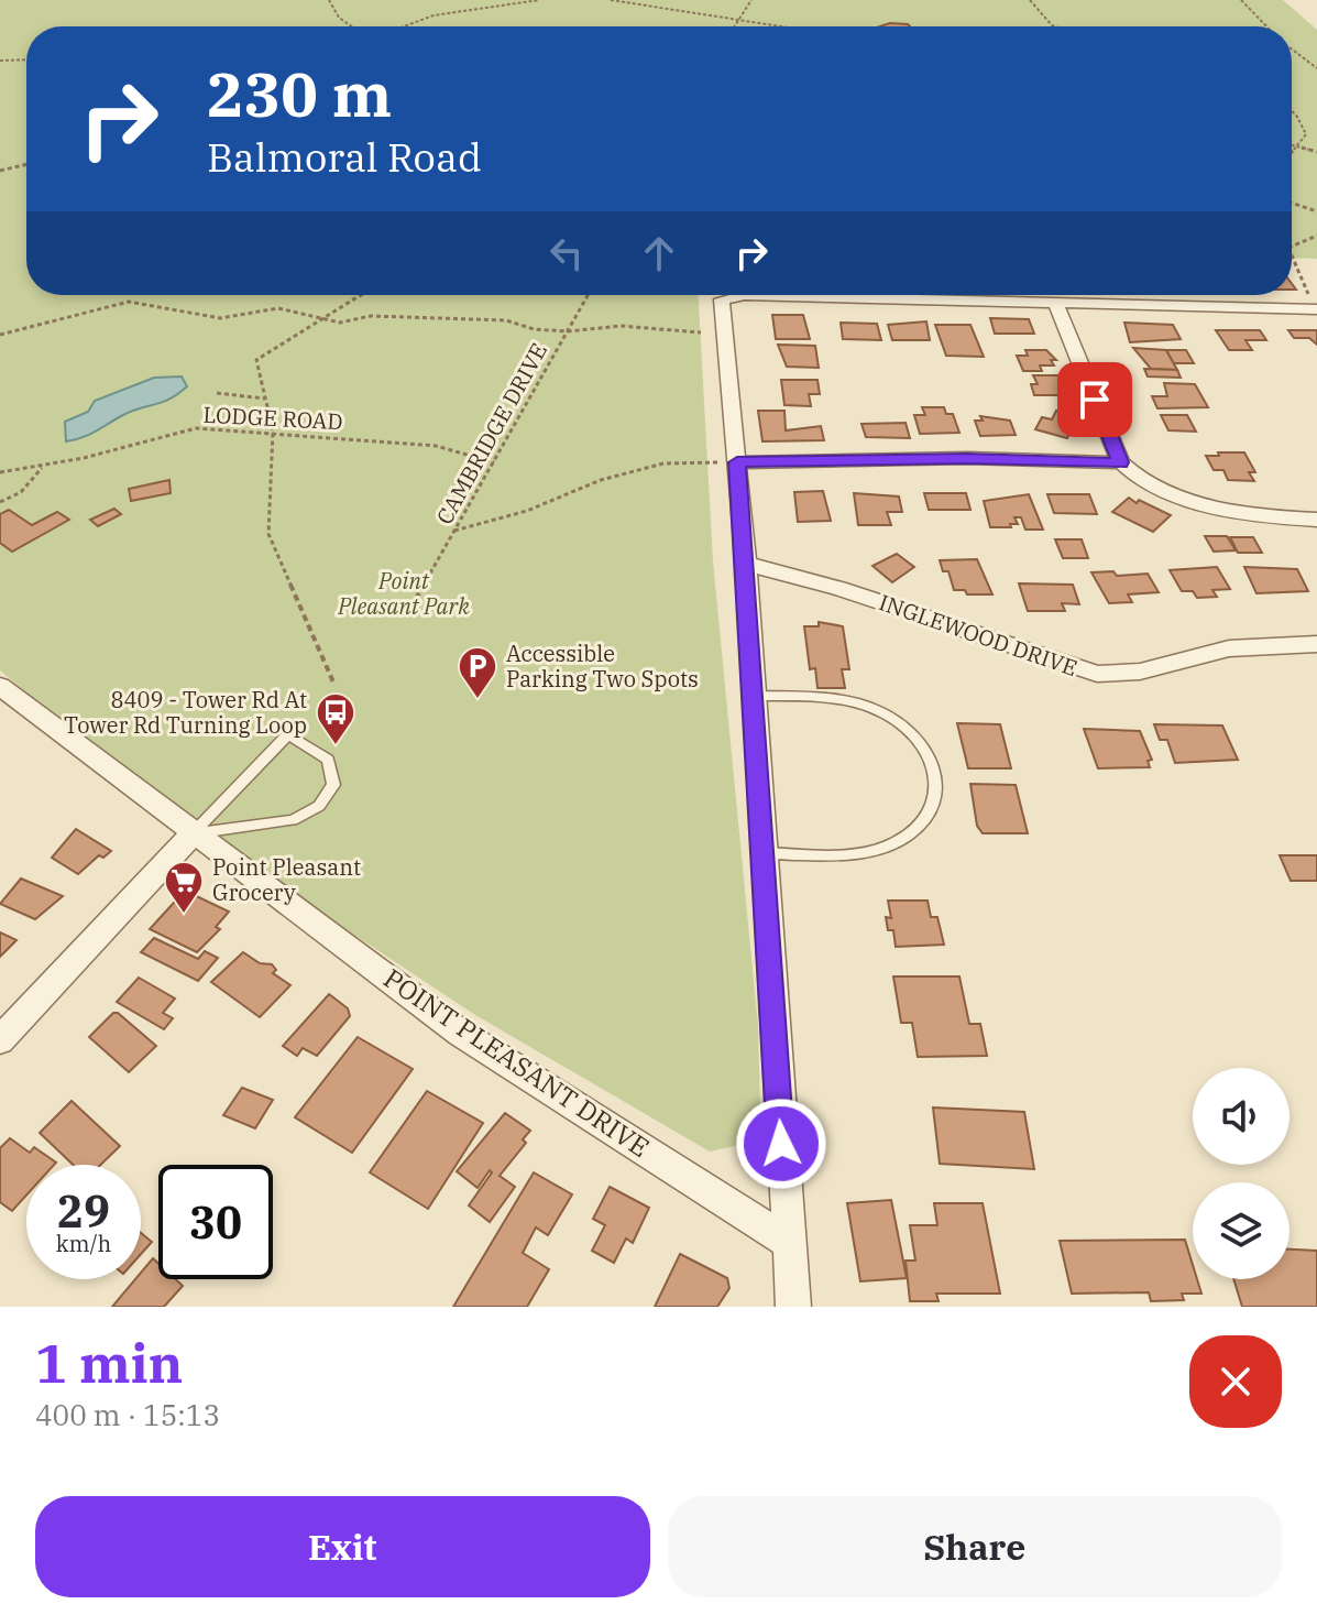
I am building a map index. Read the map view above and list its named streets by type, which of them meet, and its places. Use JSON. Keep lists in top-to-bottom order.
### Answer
{
  "streets": {
    "street": ["INGLEWOOD DRIVE", "POINT PLEASANT DRIVE"],
    "path": ["LODGE ROAD", "CAMBRIDGE DRIVE"]
  },
  "crossings": [
    ["LODGE ROAD", "CAMBRIDGE DRIVE"]
  ],
  "parks": ["Point Pleasant Park"],
  "places": {
    "parking": ["Accessible Parking Two Spots"],
    "bus stop": ["8409 - Tower Rd At Tower Rd Turning Loop"],
    "supermarket": ["Point Pleasant Grocery"]
  },
  "page": {
    "turn": ["230 m", "Balmoral Road"],
    "speed": "29 km/h",
    "limit": "30",
    "heading": ["1 min", "400 m · 15:13"],
    "buttons": ["Exit", "Share"]
  }
}
